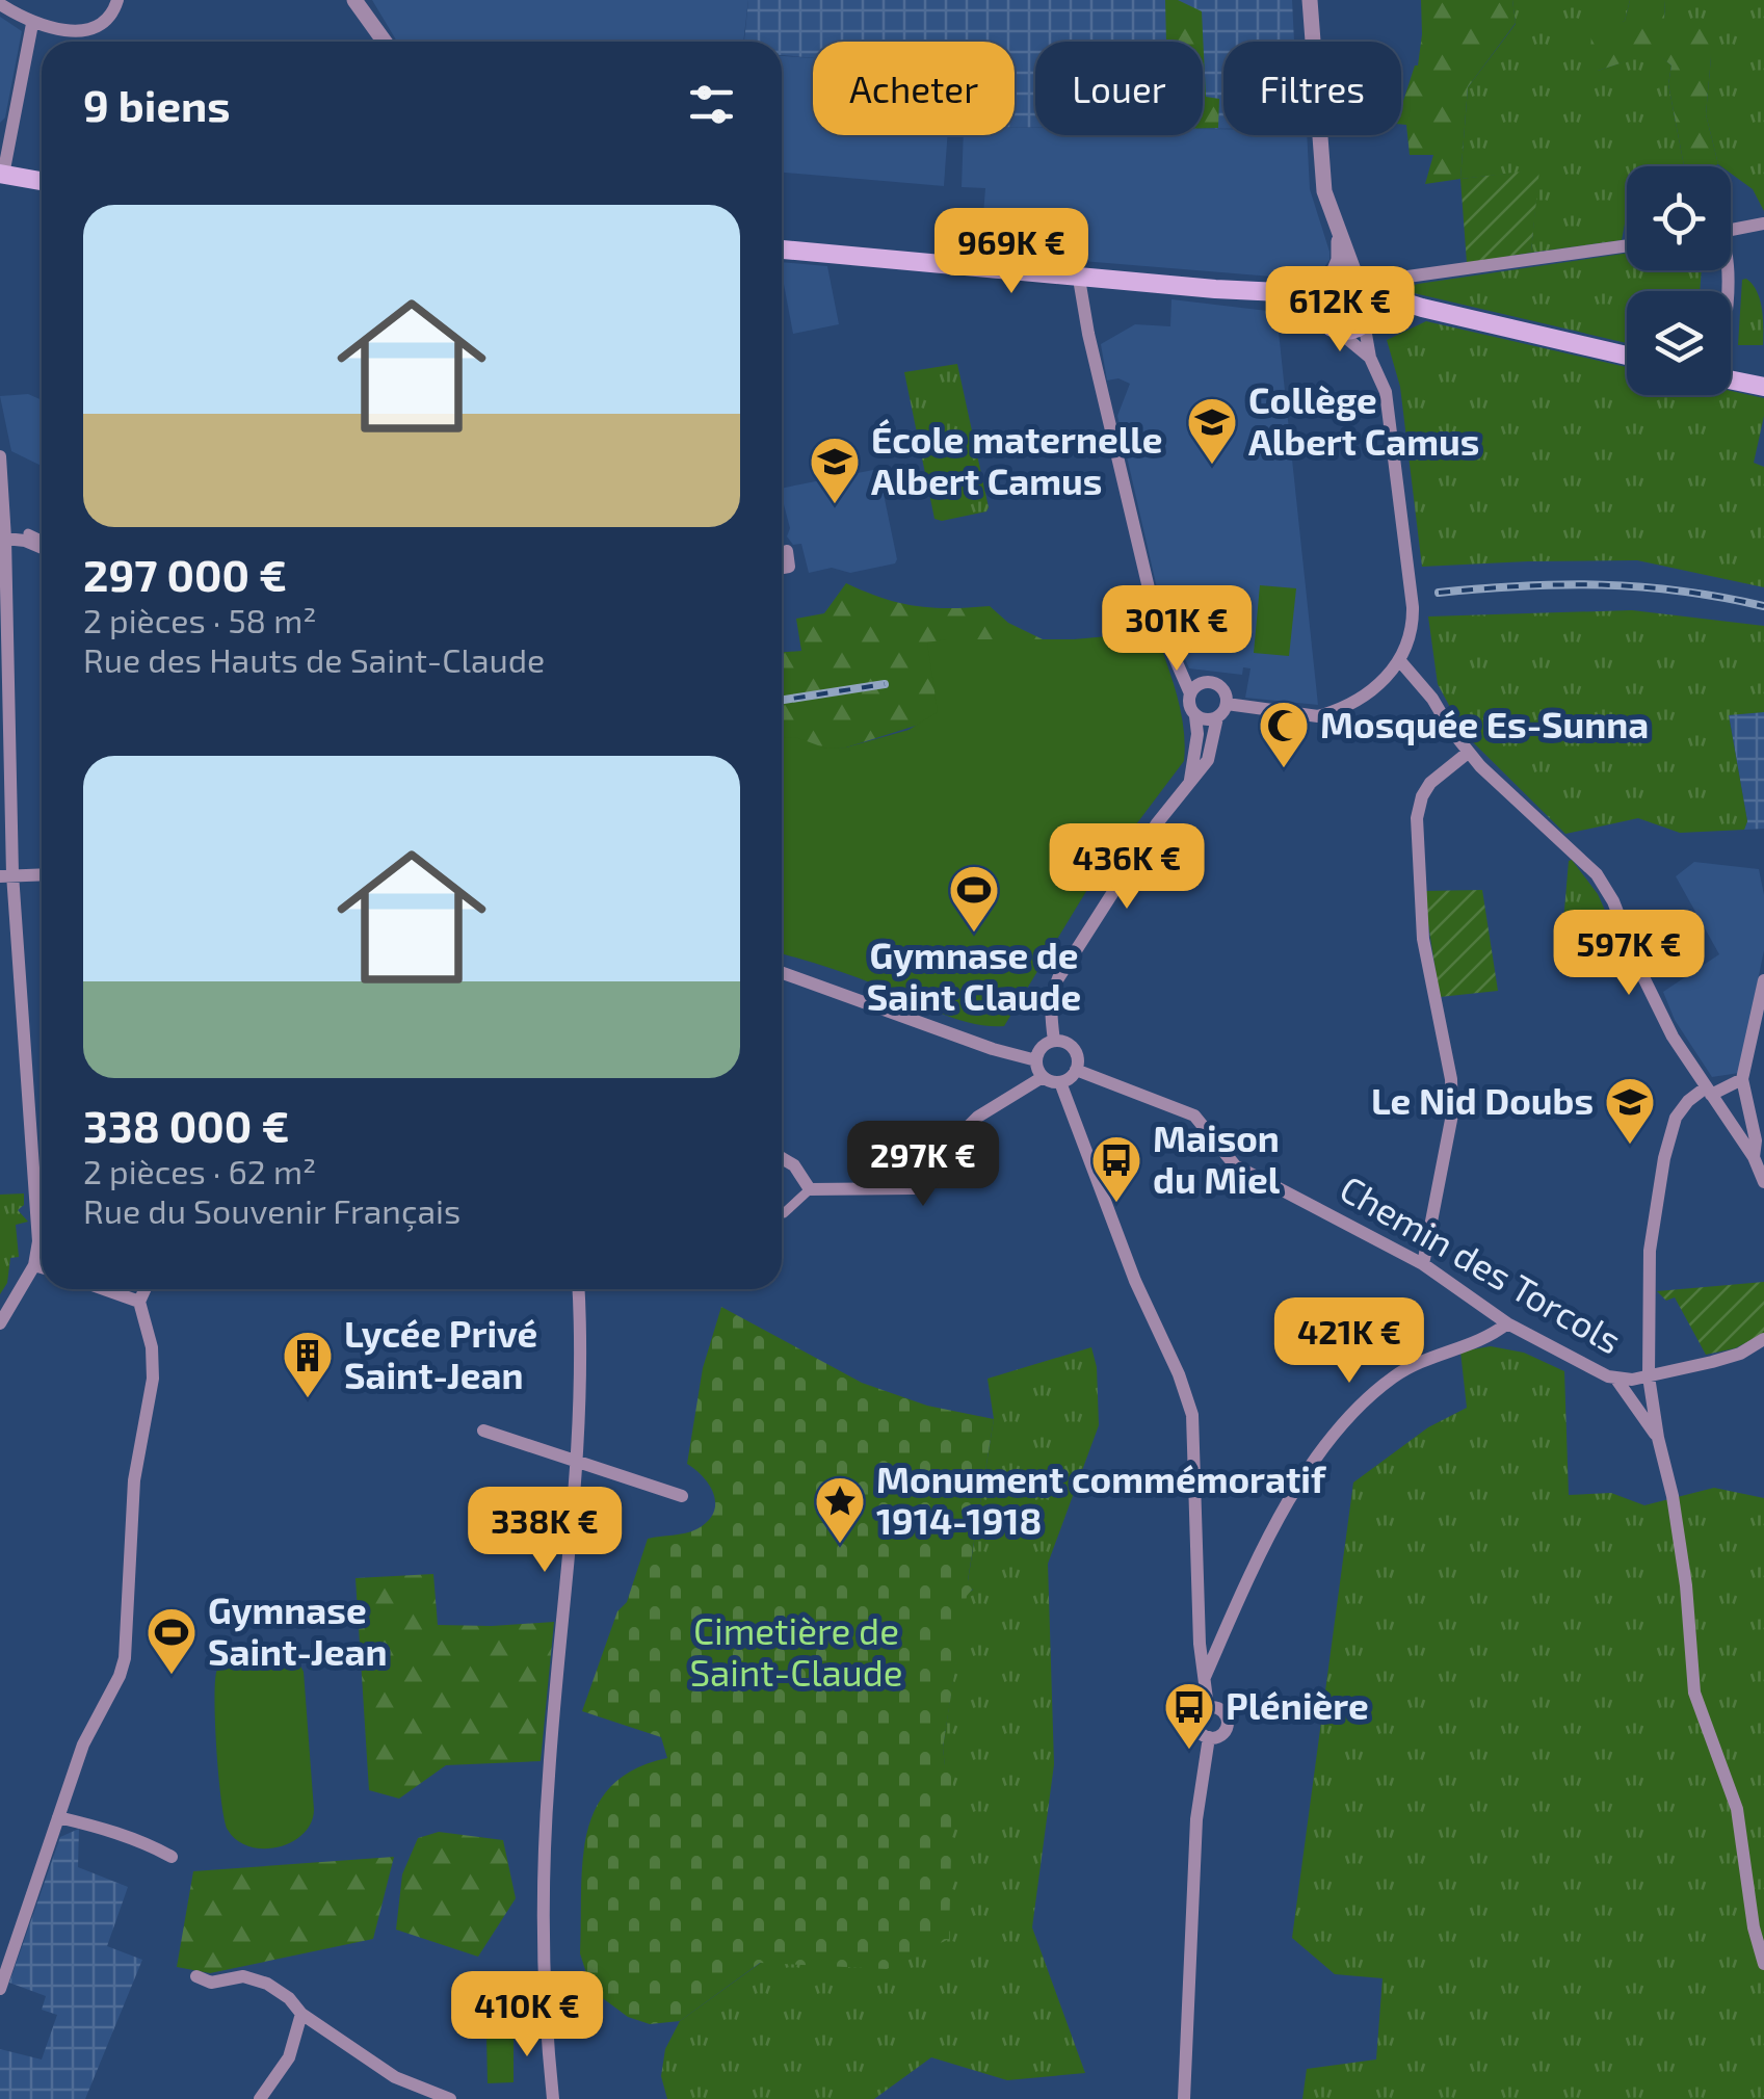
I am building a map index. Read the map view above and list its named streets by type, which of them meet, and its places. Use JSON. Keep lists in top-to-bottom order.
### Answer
{
  "streets": {
    "street": ["Chemin des Torcols"]
  },
  "parks": ["Cimetière de Saint-Claude"],
  "places": {
    "school or university": ["Collège Albert Camus", "École maternelle Albert Camus", "Le Nid Doubs"],
    "mosque": ["Mosquée Es-Sunna"],
    "sports": ["Gymnase de Saint Claude", "Gymnase Saint-Jean"],
    "bus stop": ["Maison du Miel", "Plénière"],
    "building": ["Lycée Privé Saint-Jean"],
    "place": ["Monument commémoratif 1914-1918"]
  },
  "page": {
    "chip": ["Acheter", "Louer", "Filtres"],
    "heading": "9 biens",
    "list": [
      {
        "name": "297 000 €",
        "note": "2 pièces · 58 m² · Rue des Hauts de Saint-Claude"
      },
      {
        "name": "338 000 €",
        "note": "2 pièces · 62 m² · Rue du Souvenir Français"
      }
    ],
    "price": [
      "969K €",
      "612K €",
      "301K €",
      "436K €",
      "597K €",
      "297K €",
      "421K €",
      "338K €",
      "410K €"
    ]
  }
}
